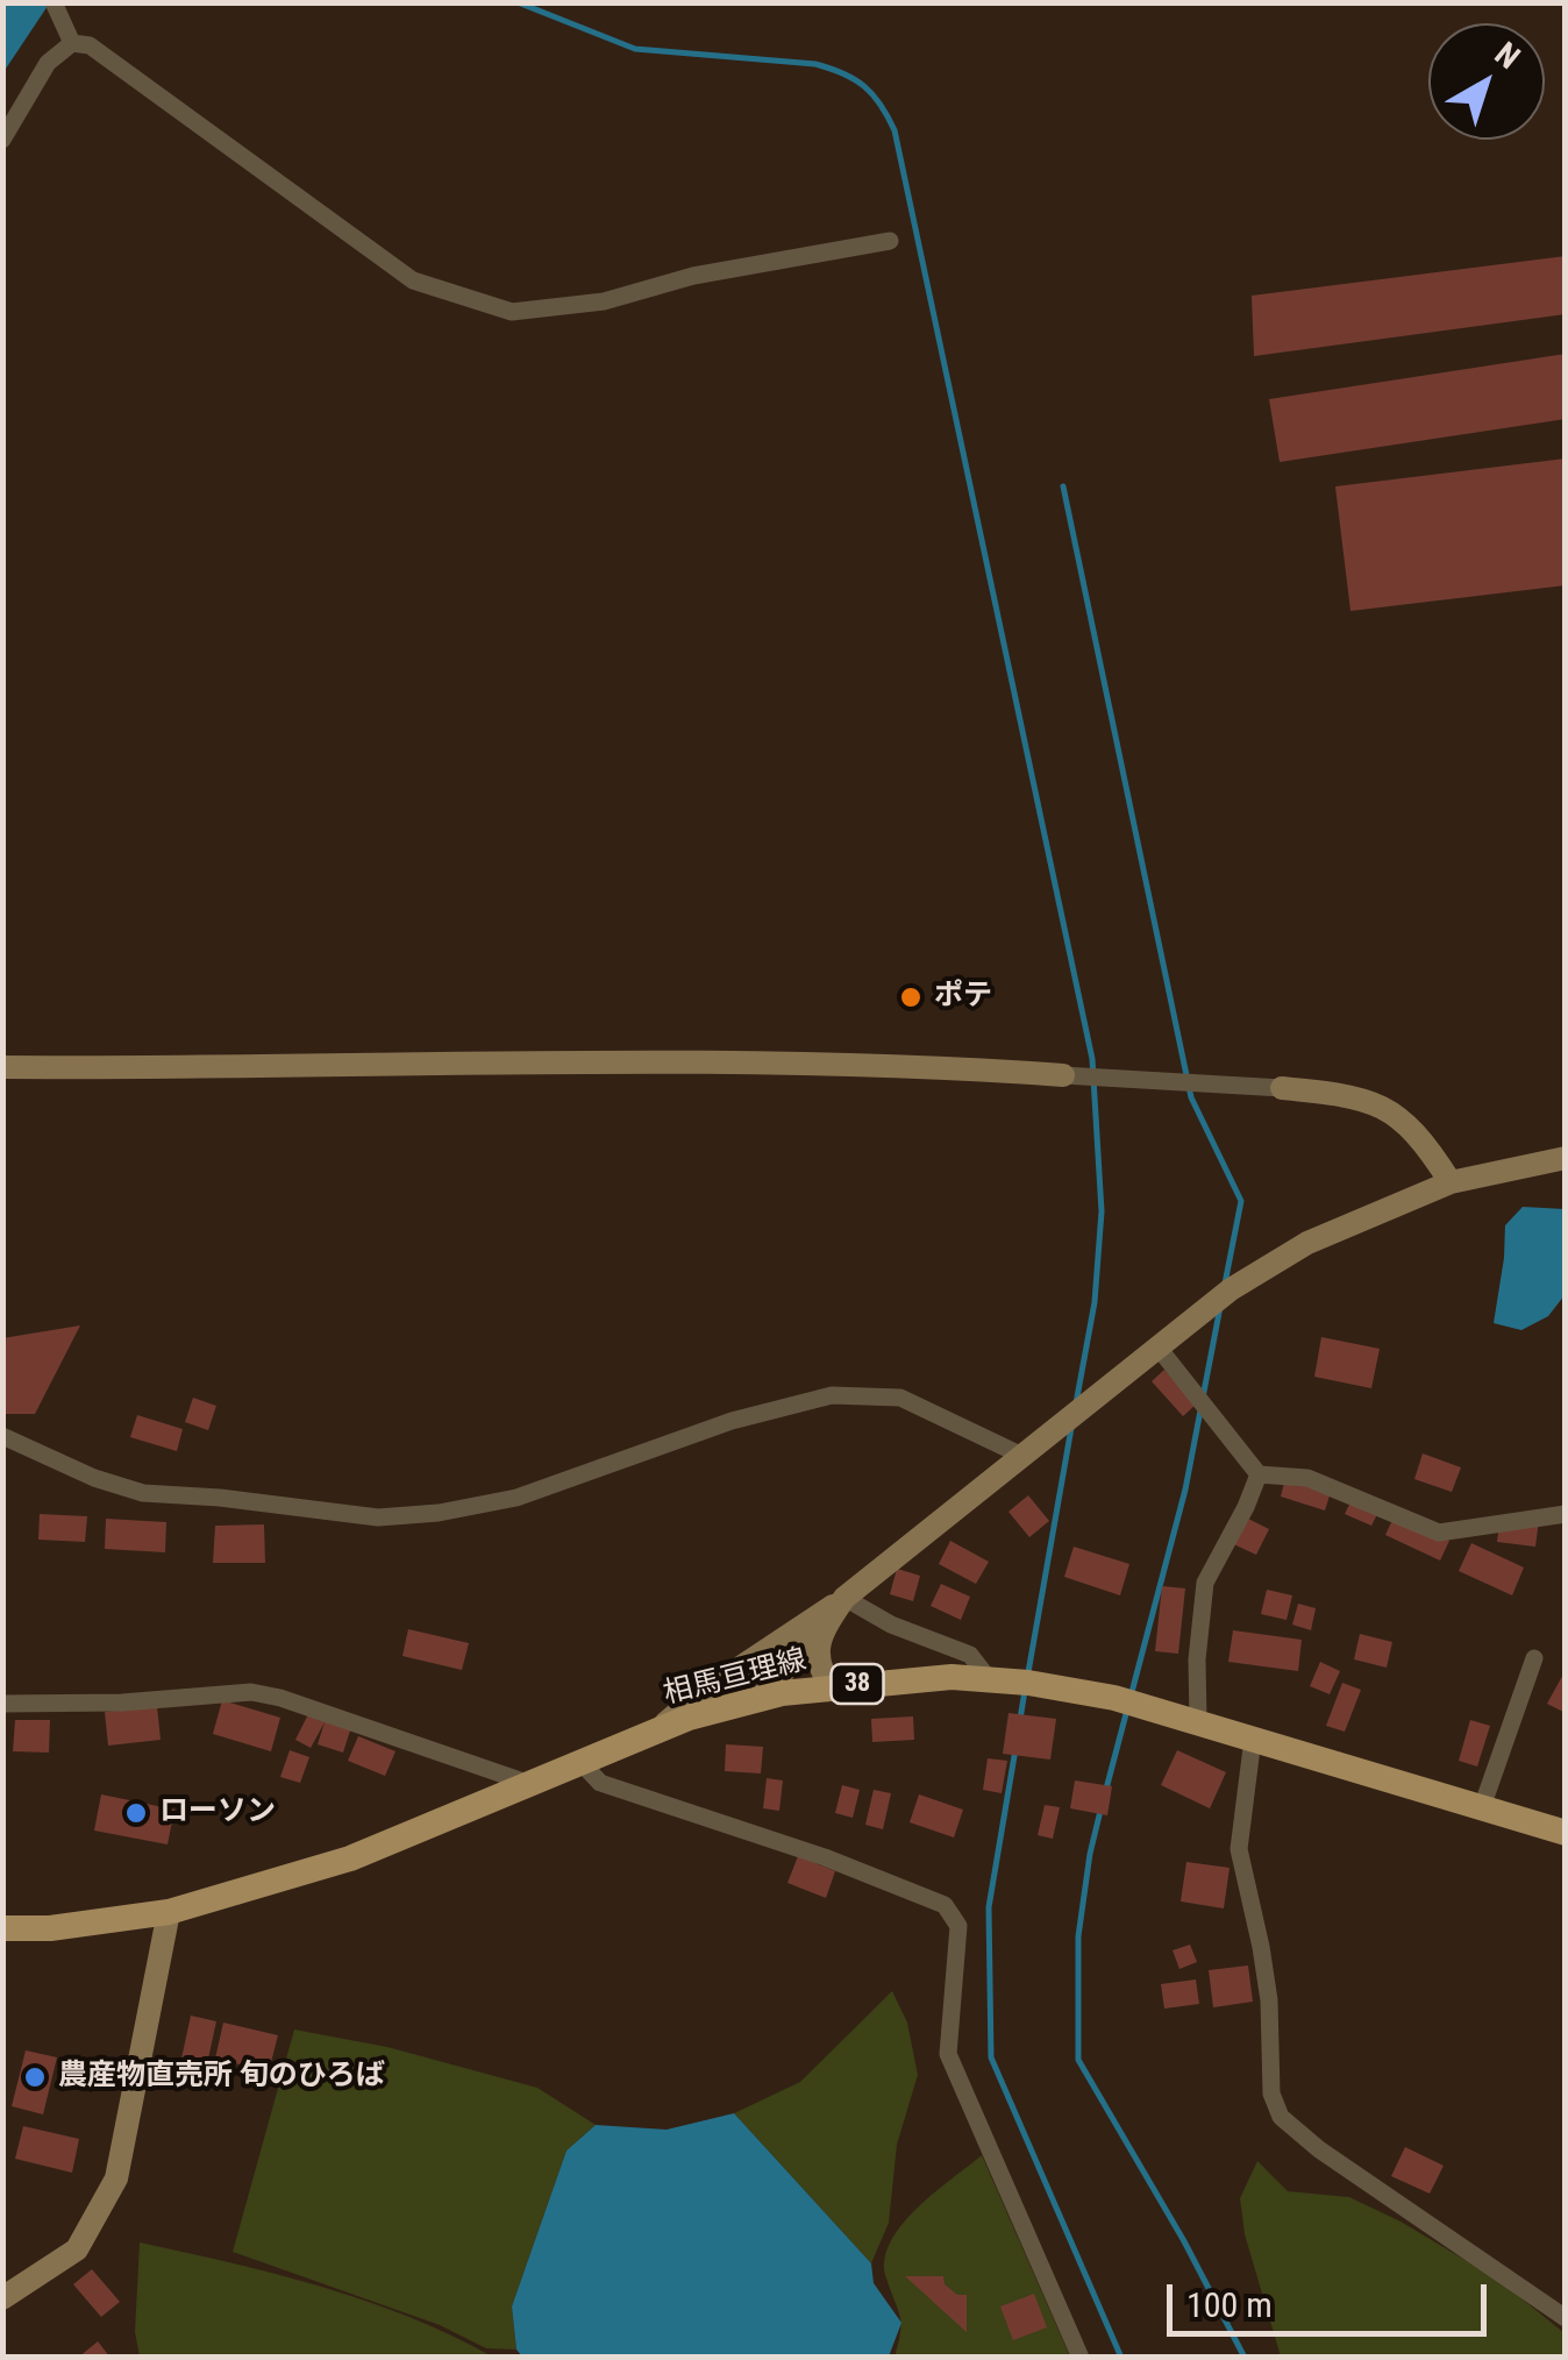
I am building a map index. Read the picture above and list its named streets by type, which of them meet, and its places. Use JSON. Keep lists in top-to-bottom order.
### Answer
{
  "streets": {
    "main road": ["相馬亘理線", "38"]
  },
  "places": ["ポテ", "ローソン", "農産物直売所 旬のひろば"],
  "scale_bar": "100 m",
  "north": "top right"
}
